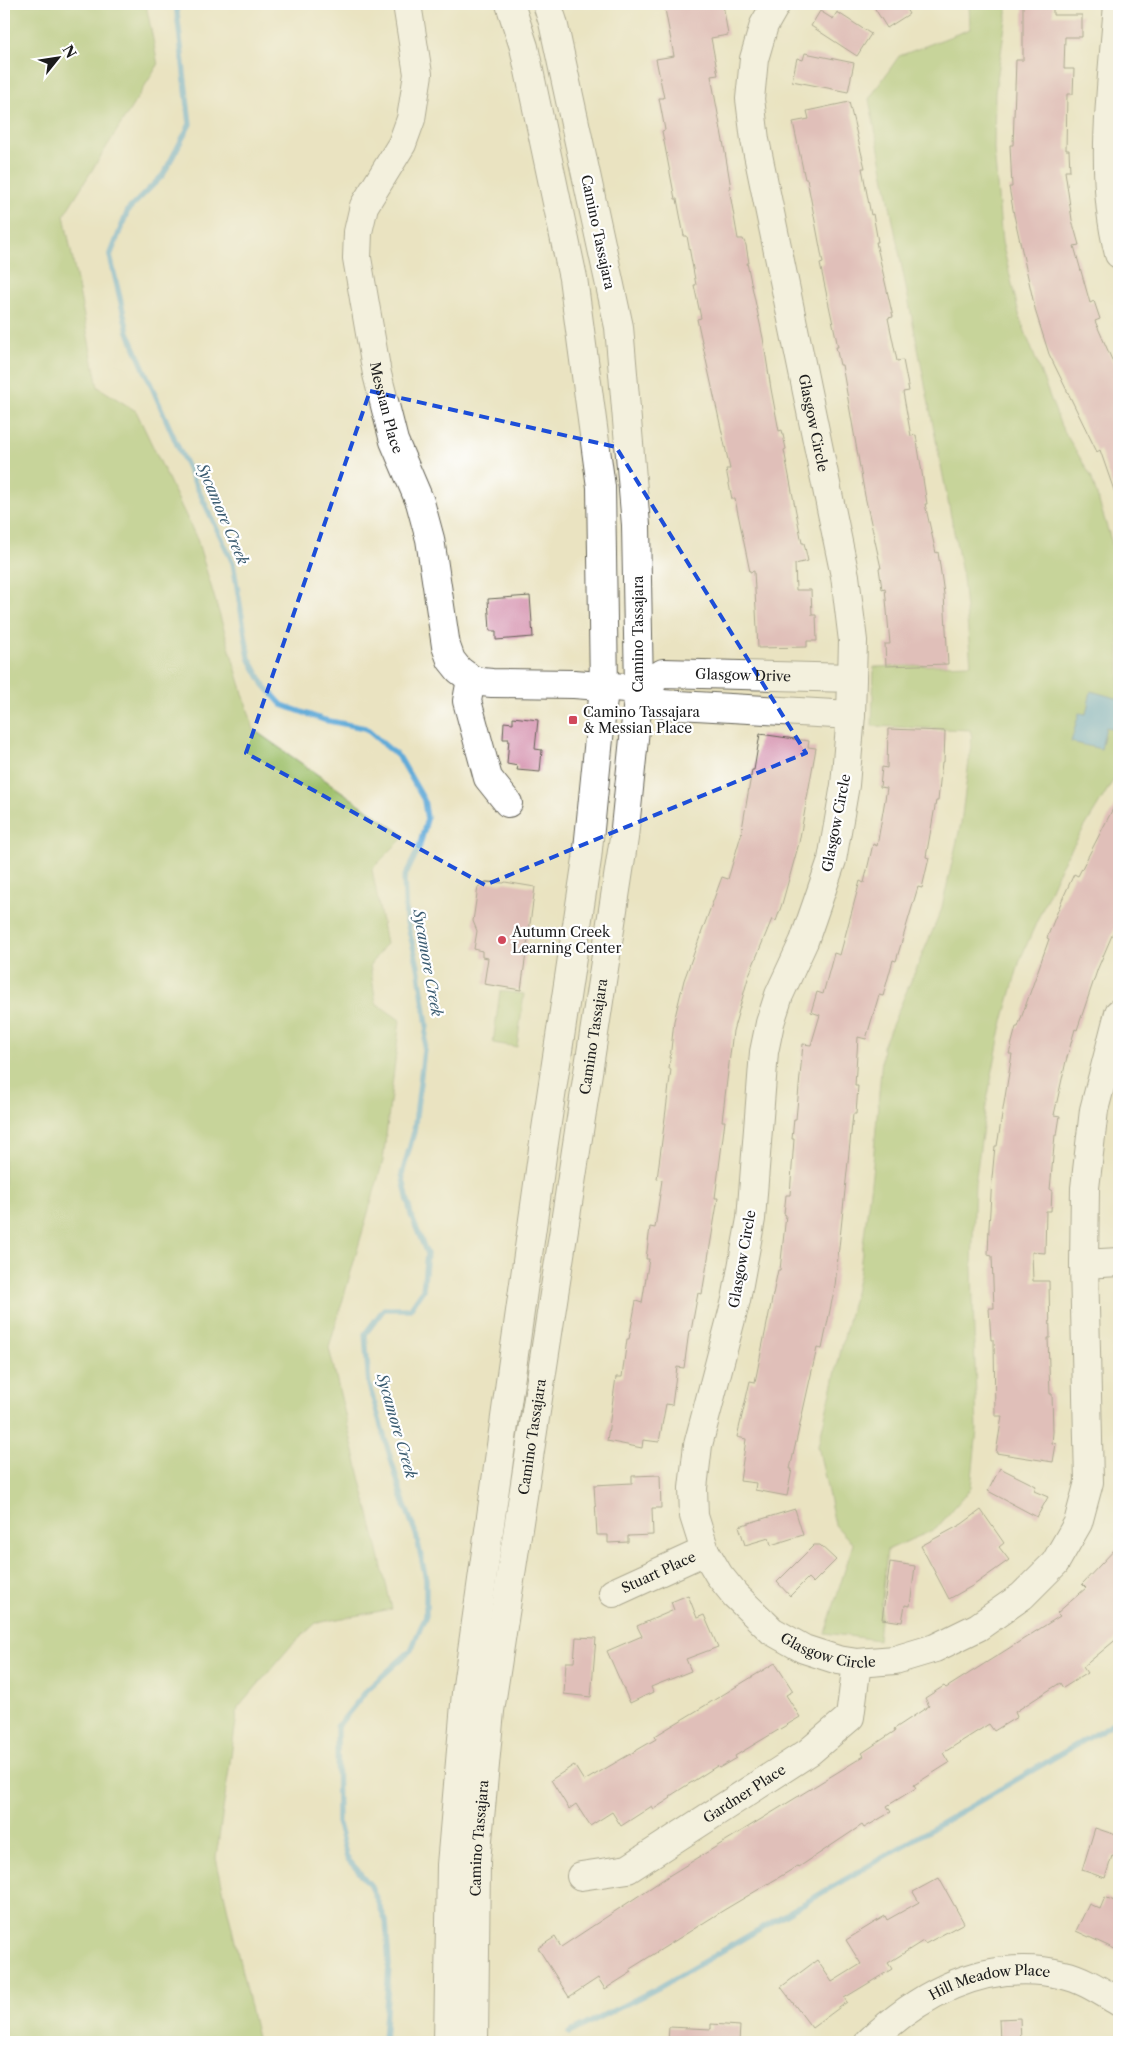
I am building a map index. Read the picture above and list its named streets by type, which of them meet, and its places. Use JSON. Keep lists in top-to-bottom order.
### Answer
{
  "streets": {
    "street": [
      "Camino Tassajara",
      "Messian Place",
      "Glasgow Circle",
      "Glasgow Drive",
      "Stuart Place",
      "Gardner Place",
      "Hill Meadow Place"
    ]
  },
  "crossings": [
    ["Camino Tassajara", "Messian Place"],
    ["Camino Tassajara", "Glasgow Drive"],
    ["Glasgow Circle", "Glasgow Drive"],
    ["Glasgow Circle", "Stuart Place"],
    ["Glasgow Circle", "Gardner Place"]
  ],
  "water": ["Sycamore Creek"],
  "places": {
    "transit": ["Camino Tassajara & Messian Place"],
    "other": ["Autumn Creek Learning Center"]
  },
  "north": "top right"
}
